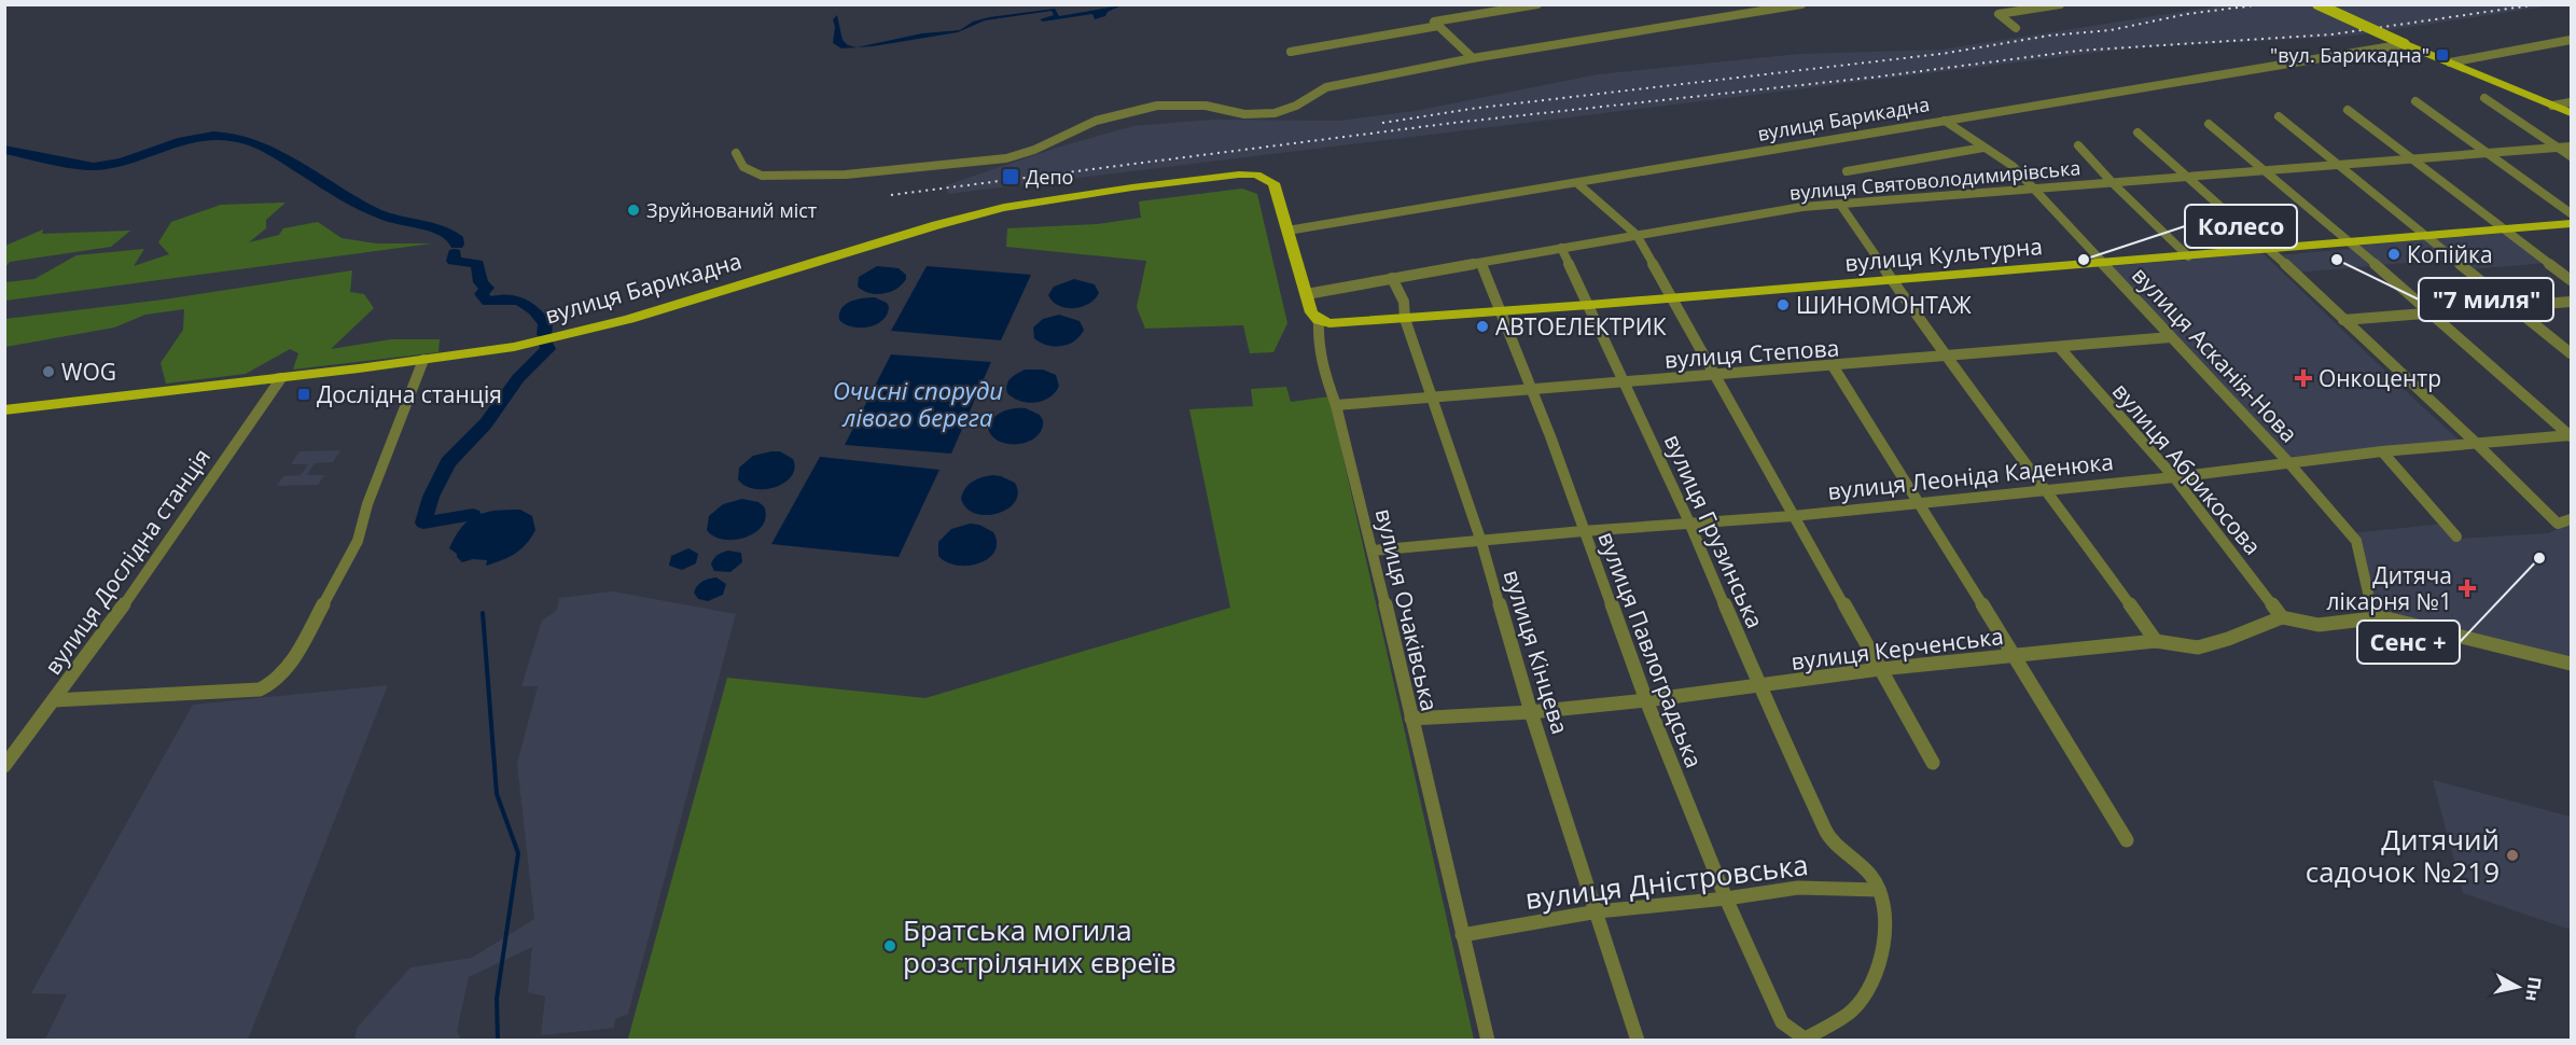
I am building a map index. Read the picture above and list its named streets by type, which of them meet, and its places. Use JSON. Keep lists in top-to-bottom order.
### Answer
{
  "streets": {
    "main road": ["вулиця Барикадна", "вулиця Культурна", "вулиця Очаківська"],
    "street": [
      "вулиця Святоволодимирівська",
      "вулиця Степова",
      "вулиця Асканія-Нова",
      "вулиця Абрикосова",
      "вулиця Леоніда Каденюка",
      "вулиця Грузинська",
      "вулиця Дослідна станція",
      "вулиця Керченська",
      "вулиця Павлоградська",
      "вулиця Кінцева",
      "вулиця Дністровська"
    ]
  },
  "crossings": [
    ["вулиця Барикадна", "вулиця Асканія-Нова"],
    ["вулиця Барикадна", "вулиця Дослідна станція"],
    ["вулиця Барикадна", "вулиця Очаківська"],
    ["вулиця Святоволодимирівська", "вулиця Асканія-Нова"],
    ["вулиця Святоволодимирівська", "вулиця Грузинська"],
    ["вулиця Святоволодимирівська", "вулиця Очаківська"],
    ["вулиця Святоволодимирівська", "вулиця Павлоградська"],
    ["вулиця Святоволодимирівська", "вулиця Кінцева"],
    ["вулиця Культурна", "вулиця Асканія-Нова"],
    ["вулиця Культурна", "вулиця Грузинська"],
    ["вулиця Культурна", "вулиця Очаківська"],
    ["вулиця Культурна", "вулиця Павлоградська"],
    ["вулиця Культурна", "вулиця Кінцева"],
    ["вулиця Степова", "вулиця Асканія-Нова"],
    ["вулиця Степова", "вулиця Абрикосова"],
    ["вулиця Степова", "вулиця Грузинська"],
    ["вулиця Степова", "вулиця Очаківська"],
    ["вулиця Степова", "вулиця Павлоградська"],
    ["вулиця Степова", "вулиця Кінцева"],
    ["вулиця Асканія-Нова", "вулиця Леоніда Каденюка"],
    ["вулиця Абрикосова", "вулиця Леоніда Каденюка"],
    ["вулиця Абрикосова", "вулиця Керченська"],
    ["вулиця Леоніда Каденюка", "вулиця Грузинська"],
    ["вулиця Леоніда Каденюка", "вулиця Очаківська"],
    ["вулиця Леоніда Каденюка", "вулиця Павлоградська"],
    ["вулиця Леоніда Каденюка", "вулиця Кінцева"],
    ["вулиця Грузинська", "вулиця Керченська"],
    ["вулиця Грузинська", "вулиця Дністровська"],
    ["вулиця Очаківська", "вулиця Керченська"],
    ["вулиця Очаківська", "вулиця Дністровська"],
    ["вулиця Керченська", "вулиця Павлоградська"],
    ["вулиця Керченська", "вулиця Кінцева"],
    ["вулиця Павлоградська", "вулиця Дністровська"],
    ["вулиця Кінцева", "вулиця Дністровська"]
  ],
  "water": ["Очисні споруди лівого берега"],
  "places": {
    "transit": ["\"вул. Барикадна\"", "Депо", "Дослідна станція"],
    "other": [
      "Зруйнований міст",
      "Копійка",
      "Колесо",
      "\"7 миля\"",
      "ШИНОМОНТАЖ",
      "АВТОЕЛЕКТРИК",
      "WOG",
      "Сенс +",
      "Дитячий садочок №219",
      "Братська могила розстріляних євреїв"
    ],
    "health": ["Онкоцентр", "Дитяча лікарня №1"]
  },
  "north": "right"
}
